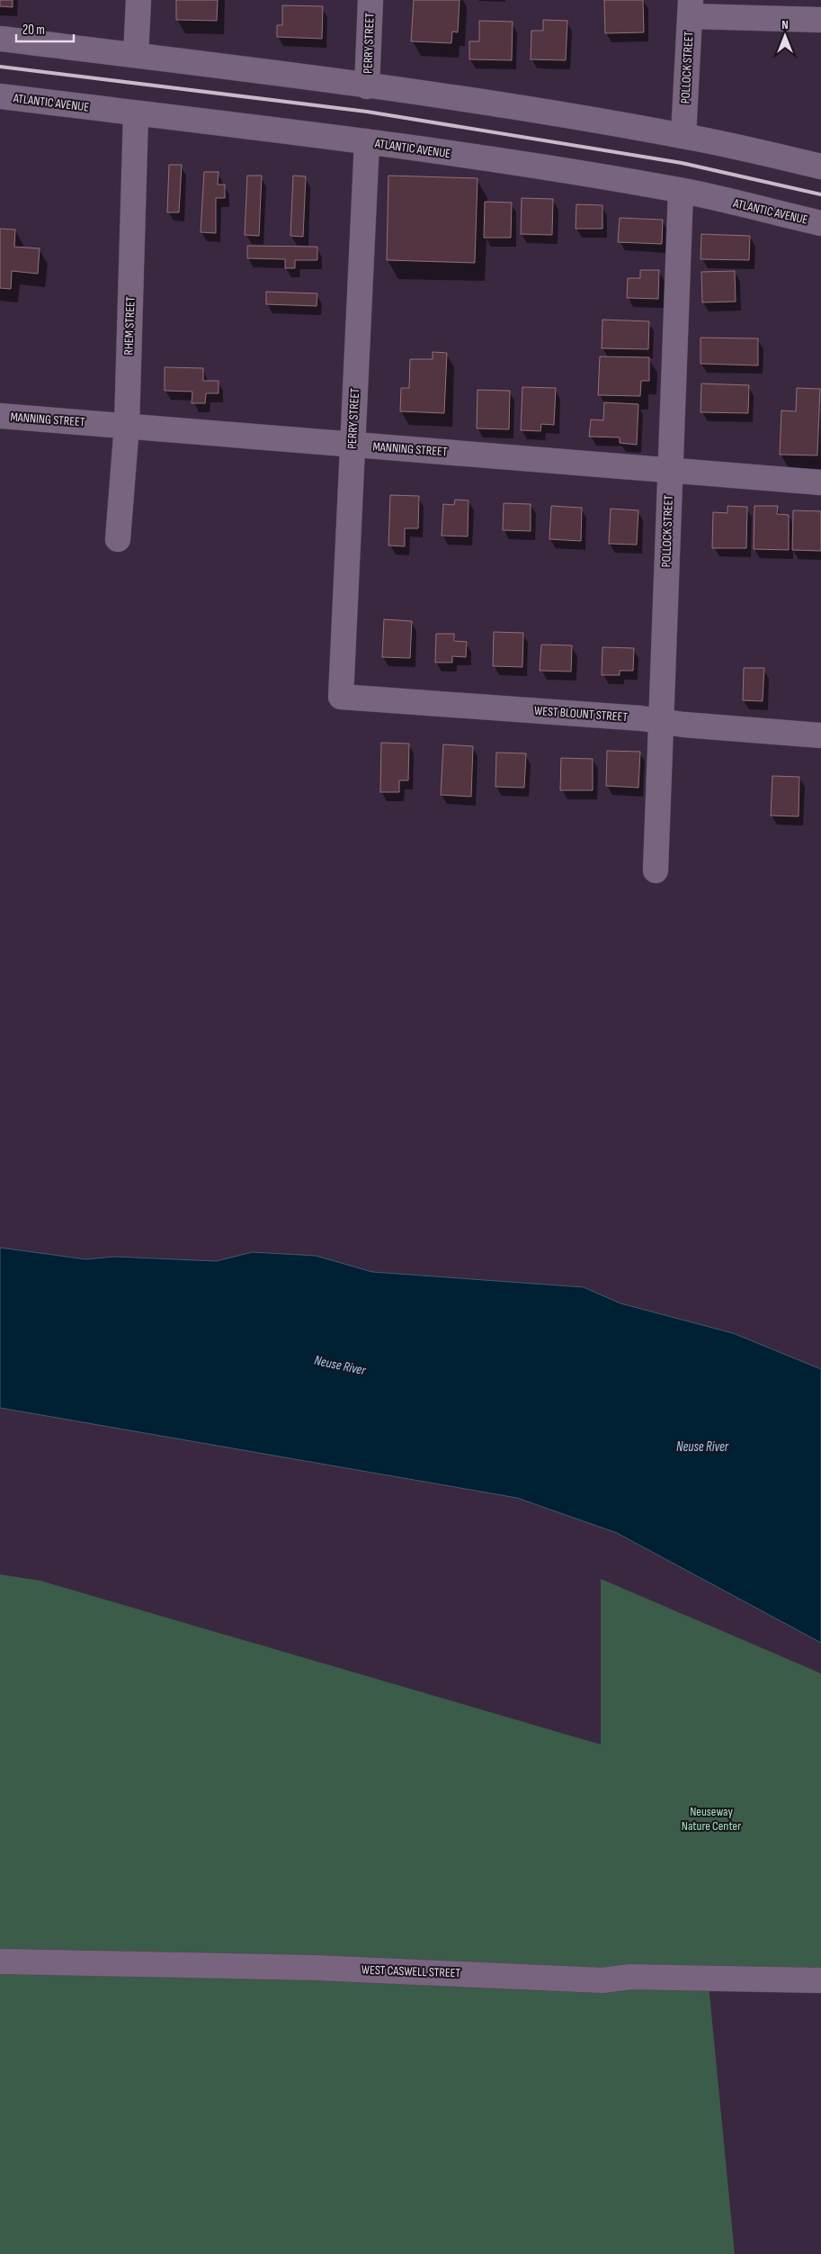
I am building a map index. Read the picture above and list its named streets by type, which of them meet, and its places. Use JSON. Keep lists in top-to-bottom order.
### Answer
{
  "streets": {
    "street": [
      "PERRY STREET",
      "POLLOCK STREET",
      "ATLANTIC AVENUE",
      "RHEM STREET",
      "MANNING STREET",
      "WEST BLOUNT STREET",
      "WEST CASWELL STREET"
    ]
  },
  "crossings": [
    ["PERRY STREET", "ATLANTIC AVENUE"],
    ["PERRY STREET", "MANNING STREET"],
    ["PERRY STREET", "WEST BLOUNT STREET"],
    ["POLLOCK STREET", "ATLANTIC AVENUE"],
    ["POLLOCK STREET", "MANNING STREET"],
    ["POLLOCK STREET", "WEST BLOUNT STREET"],
    ["ATLANTIC AVENUE", "RHEM STREET"],
    ["RHEM STREET", "MANNING STREET"]
  ],
  "water": ["Neuse River"],
  "parks": ["Neuseway Nature Center"],
  "scale_bar": "20 m",
  "north": "top"
}
